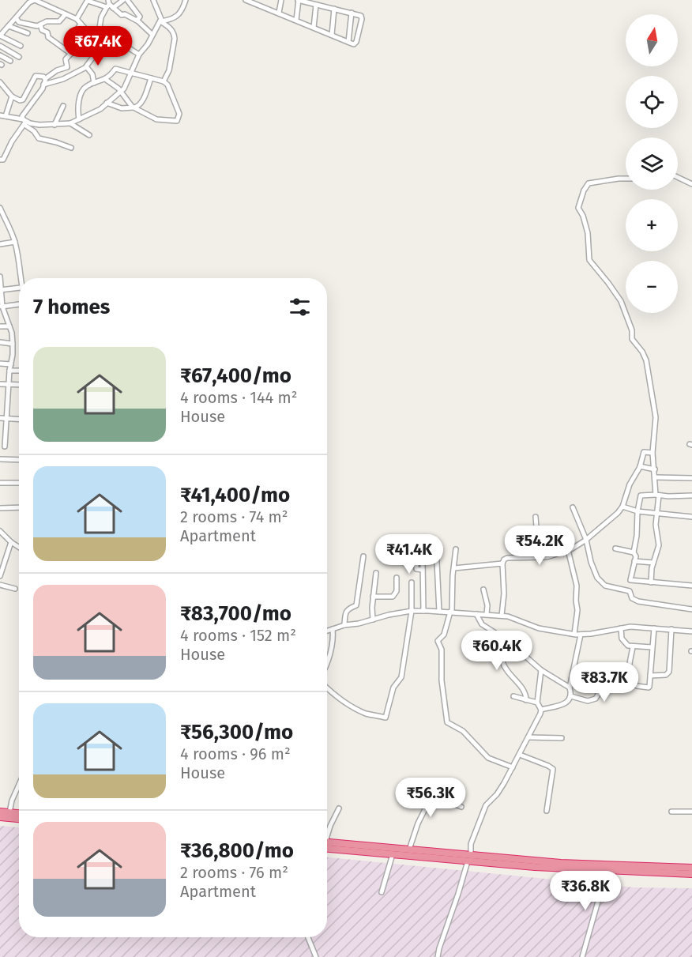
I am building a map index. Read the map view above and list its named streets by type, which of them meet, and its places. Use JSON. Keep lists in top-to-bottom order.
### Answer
{
  "north": "top",
  "page": {
    "map_buttons": ["+", "−"],
    "price": [
      "₹67.4K",
      "₹54.2K",
      "₹41.4K",
      "₹60.4K",
      "₹83.7K",
      "₹56.3K",
      "₹36.8K"
    ],
    "heading": "7 homes",
    "list": [
      {
        "name": "₹67,400/mo",
        "note": "4 rooms · 144 m² · House"
      },
      {
        "name": "₹41,400/mo",
        "note": "2 rooms · 74 m² · Apartment"
      },
      {
        "name": "₹83,700/mo",
        "note": "4 rooms · 152 m² · House"
      },
      {
        "name": "₹56,300/mo",
        "note": "4 rooms · 96 m² · House"
      },
      {
        "name": "₹36,800/mo",
        "note": "2 rooms · 76 m² · Apartment"
      }
    ]
  }
}
